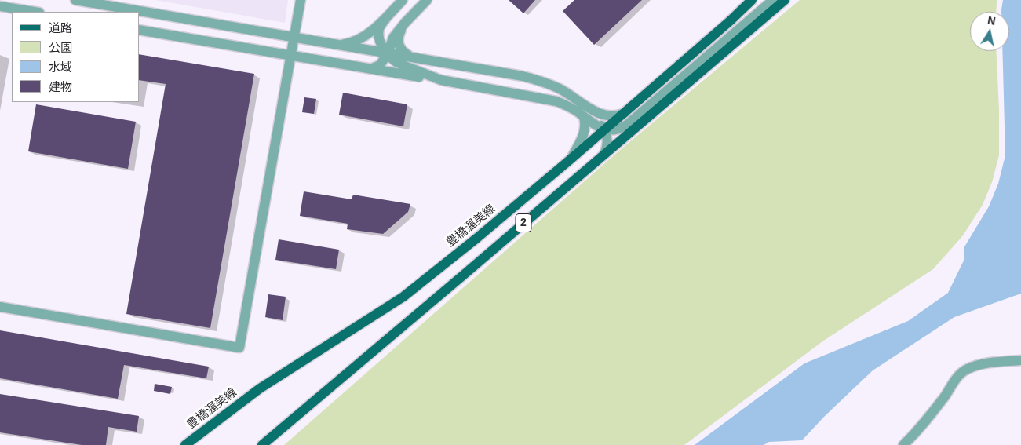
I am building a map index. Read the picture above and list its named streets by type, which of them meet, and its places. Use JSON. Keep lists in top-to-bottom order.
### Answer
{
  "streets": {
    "main road": ["2", "豊橋渥美線"]
  },
  "legend": [
    "道路",
    "公園",
    "水域",
    "建物"
  ],
  "north": "top"
}
